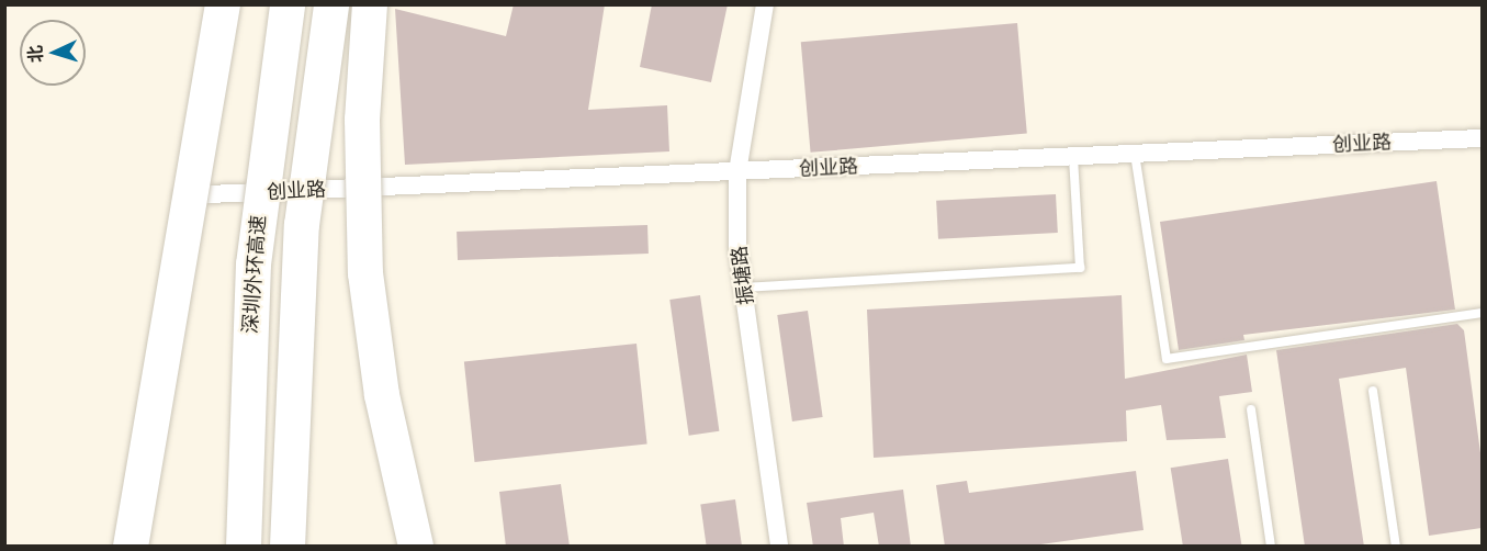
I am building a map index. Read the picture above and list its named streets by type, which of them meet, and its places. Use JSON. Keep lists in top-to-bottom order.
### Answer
{
  "streets": {
    "highway": ["深圳外环高速"],
    "street": ["创业路", "振塘路"]
  },
  "crossings": [
    ["创业路", "振塘路"]
  ],
  "north": "left"
}
